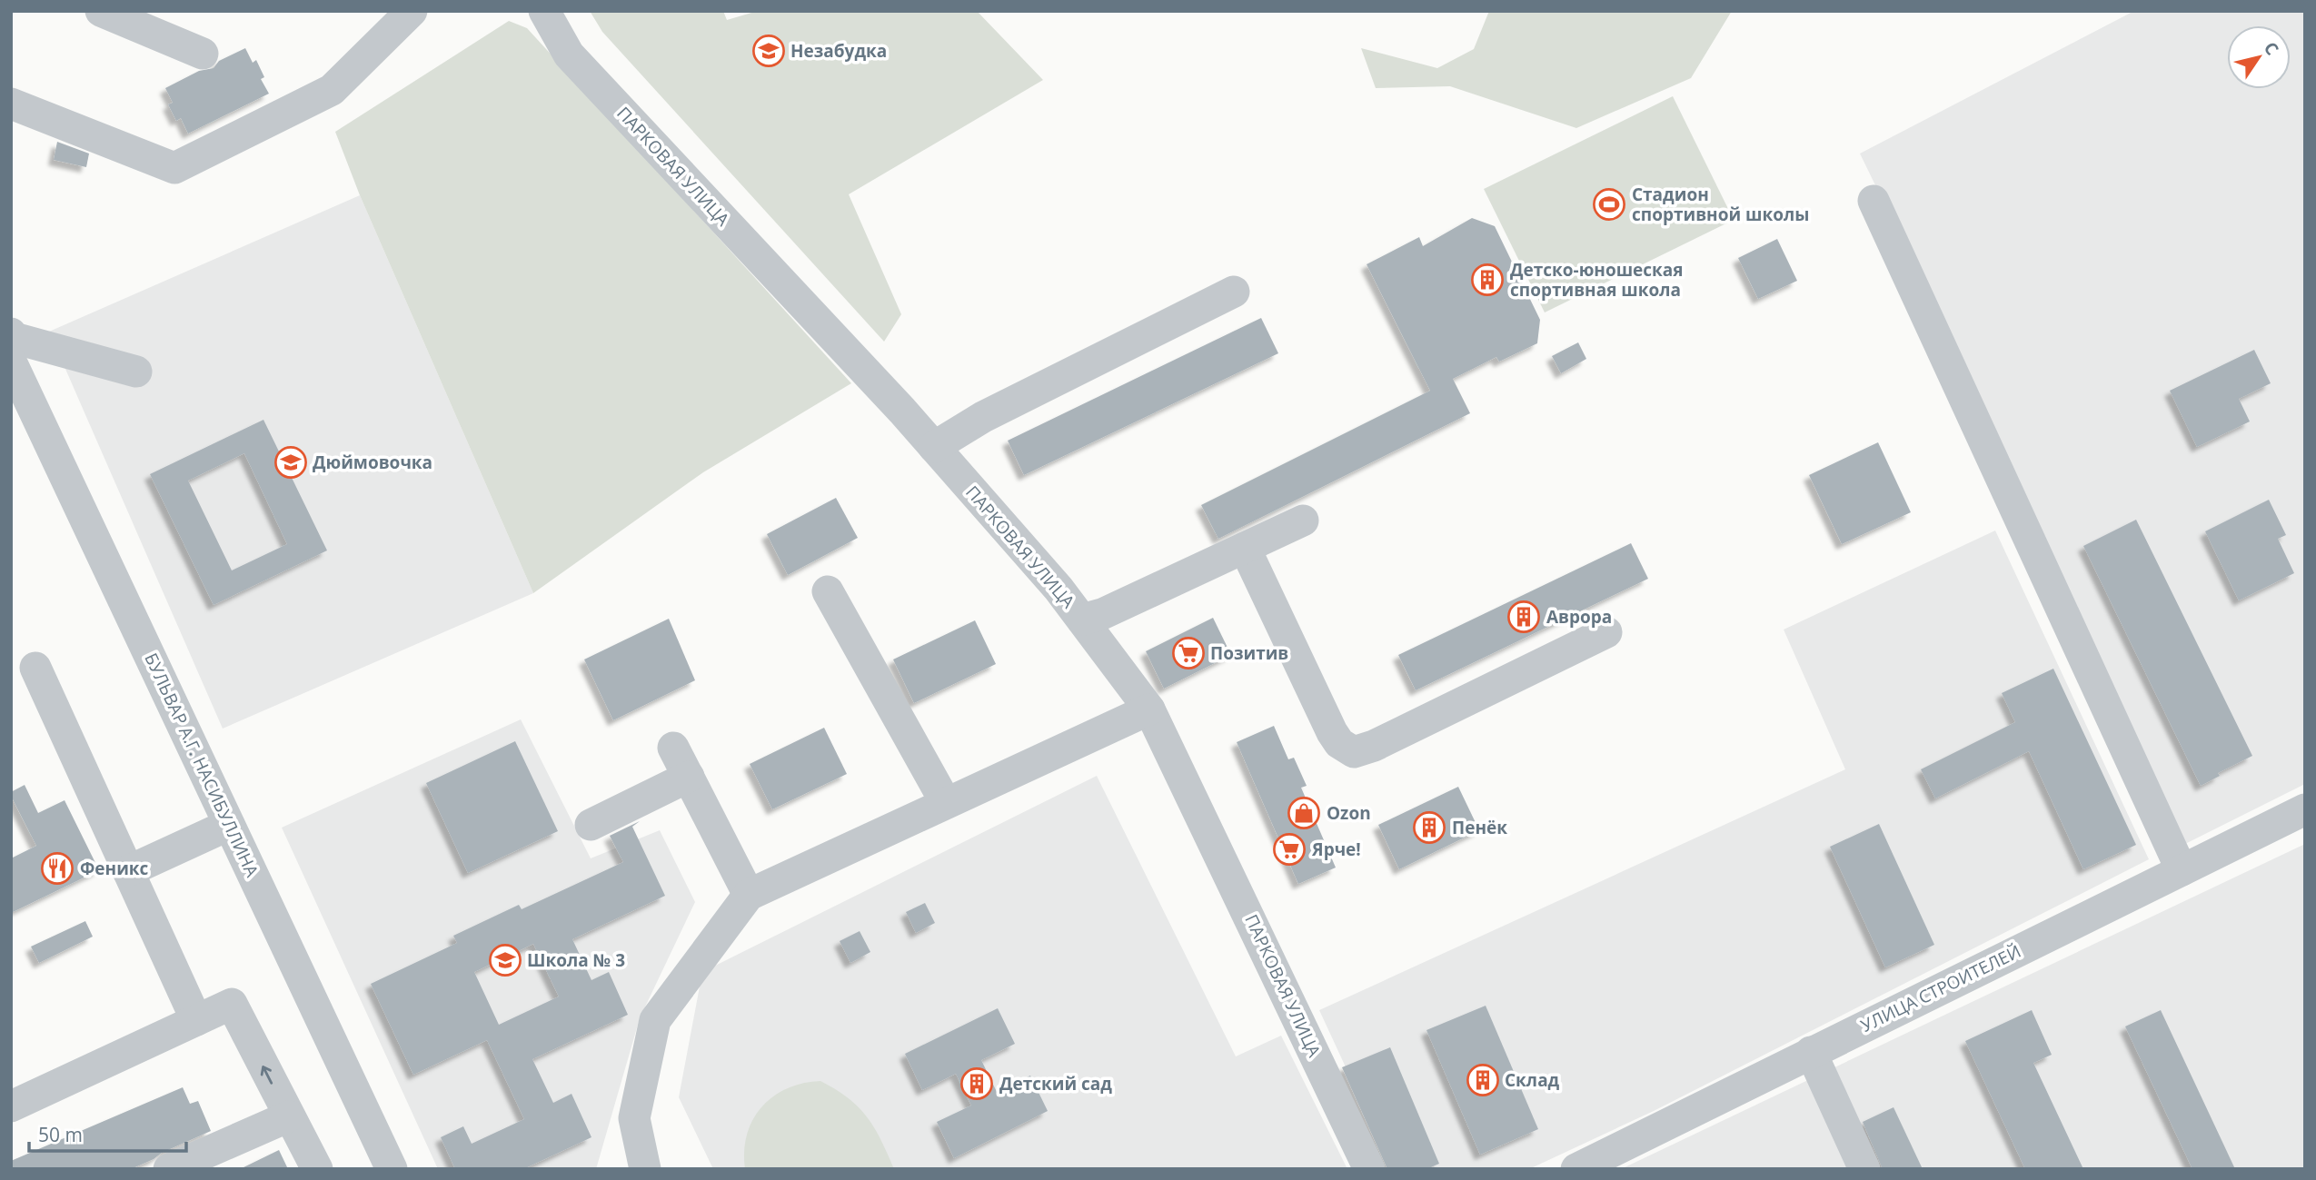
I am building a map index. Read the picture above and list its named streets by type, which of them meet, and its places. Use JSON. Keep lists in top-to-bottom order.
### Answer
{
  "streets": {
    "street": ["ПАРКОВАЯ УЛИЦА", "БУЛЬВАР А.Г. НАСИБУЛЛИНА", "УЛИЦА СТРОИТЕЛЕЙ"]
  },
  "places": {
    "school or university": ["Незабудка", "Дюймовочка", "Школа № 3"],
    "sports": ["Стадион спортивной школы"],
    "building": [
      "Детско-юношеская спортивная школа",
      "Аврора",
      "Пенёк",
      "Склад",
      "Детский сад"
    ],
    "supermarket": ["Позитив", "Ярче!"],
    "shop": ["Ozon"],
    "restaurant": ["Феникс"]
  },
  "scale_bar": "50 m",
  "north": "top right"
}
